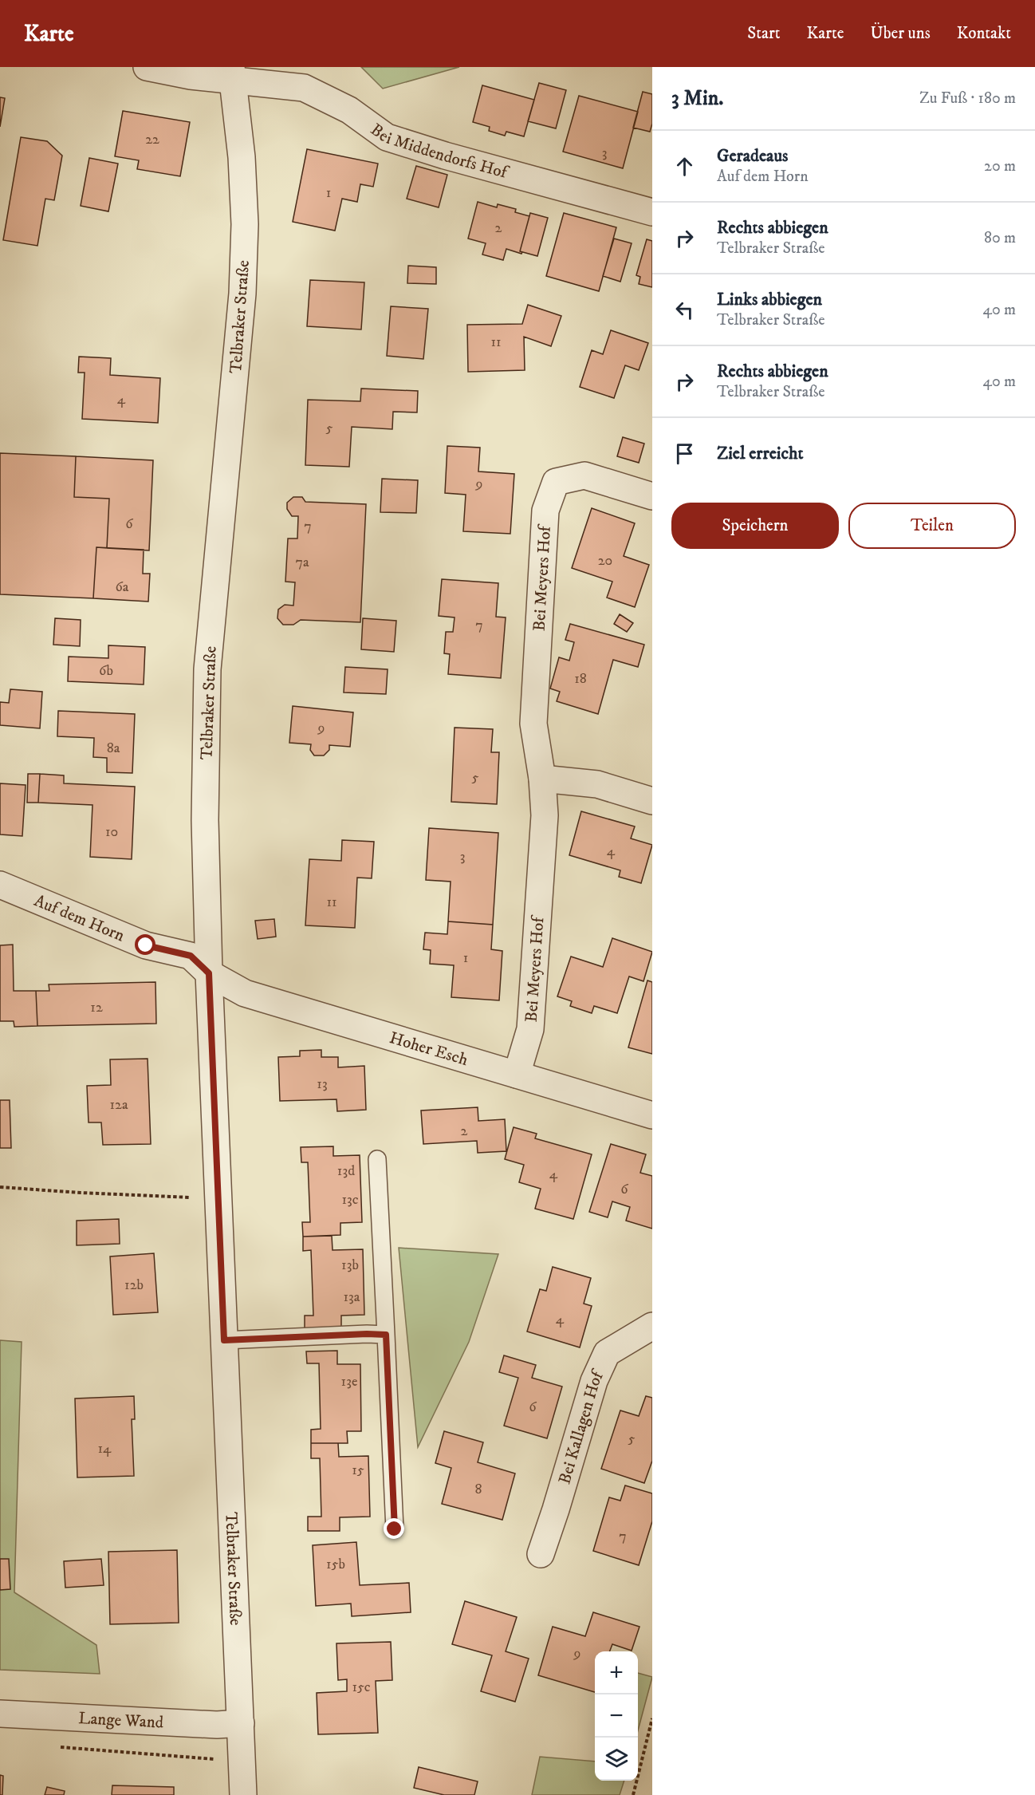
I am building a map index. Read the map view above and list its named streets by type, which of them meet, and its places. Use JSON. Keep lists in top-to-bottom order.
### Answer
{
  "streets": {
    "street": [
      "Bei Middendorfs Hof",
      "Telbraker Straße",
      "Bei Meyers Hof",
      "Auf dem Horn",
      "Hoher Esch",
      "Bei Kallagen Hof",
      "Lange Wand"
    ]
  },
  "crossings": [
    ["Bei Middendorfs Hof", "Telbraker Straße"],
    ["Telbraker Straße", "Auf dem Horn"],
    ["Telbraker Straße", "Hoher Esch"],
    ["Telbraker Straße", "Lange Wand"],
    ["Bei Meyers Hof", "Hoher Esch"],
    ["Auf dem Horn", "Hoher Esch"]
  ],
  "house_numbers": [
    "22",
    "3",
    "1",
    "2",
    "11",
    "4",
    "5",
    "9",
    "6",
    "7",
    "20",
    "7a",
    "6a",
    "7",
    "6b",
    "18",
    "9",
    "8a",
    "5",
    "10",
    "4",
    "3",
    "11",
    "1",
    "12",
    "13",
    "12a",
    "2",
    "13d",
    "4",
    "6",
    "13c",
    "13b",
    "12b",
    "13a",
    "4",
    "13e",
    "6",
    "5",
    "14",
    "15",
    "8",
    "7",
    "15b",
    "9",
    "15c"
  ],
  "page": {
    "header": "Karte",
    "nav": [
      "Start",
      "Karte",
      "Über uns",
      "Kontakt"
    ],
    "heading": ["3 Min.", "Zu Fuß · 180 m"],
    "list": [
      ["Geradeaus", "Auf dem Horn", "20 m"],
      ["Rechts abbiegen", "Telbraker Straße", "80 m"],
      ["Links abbiegen", "Telbraker Straße", "40 m"],
      ["Rechts abbiegen", "Telbraker Straße", "40 m"],
      "Ziel erreicht"
    ],
    "buttons": ["Speichern", "Teilen"],
    "map_buttons": ["+", "−"]
  }
}
